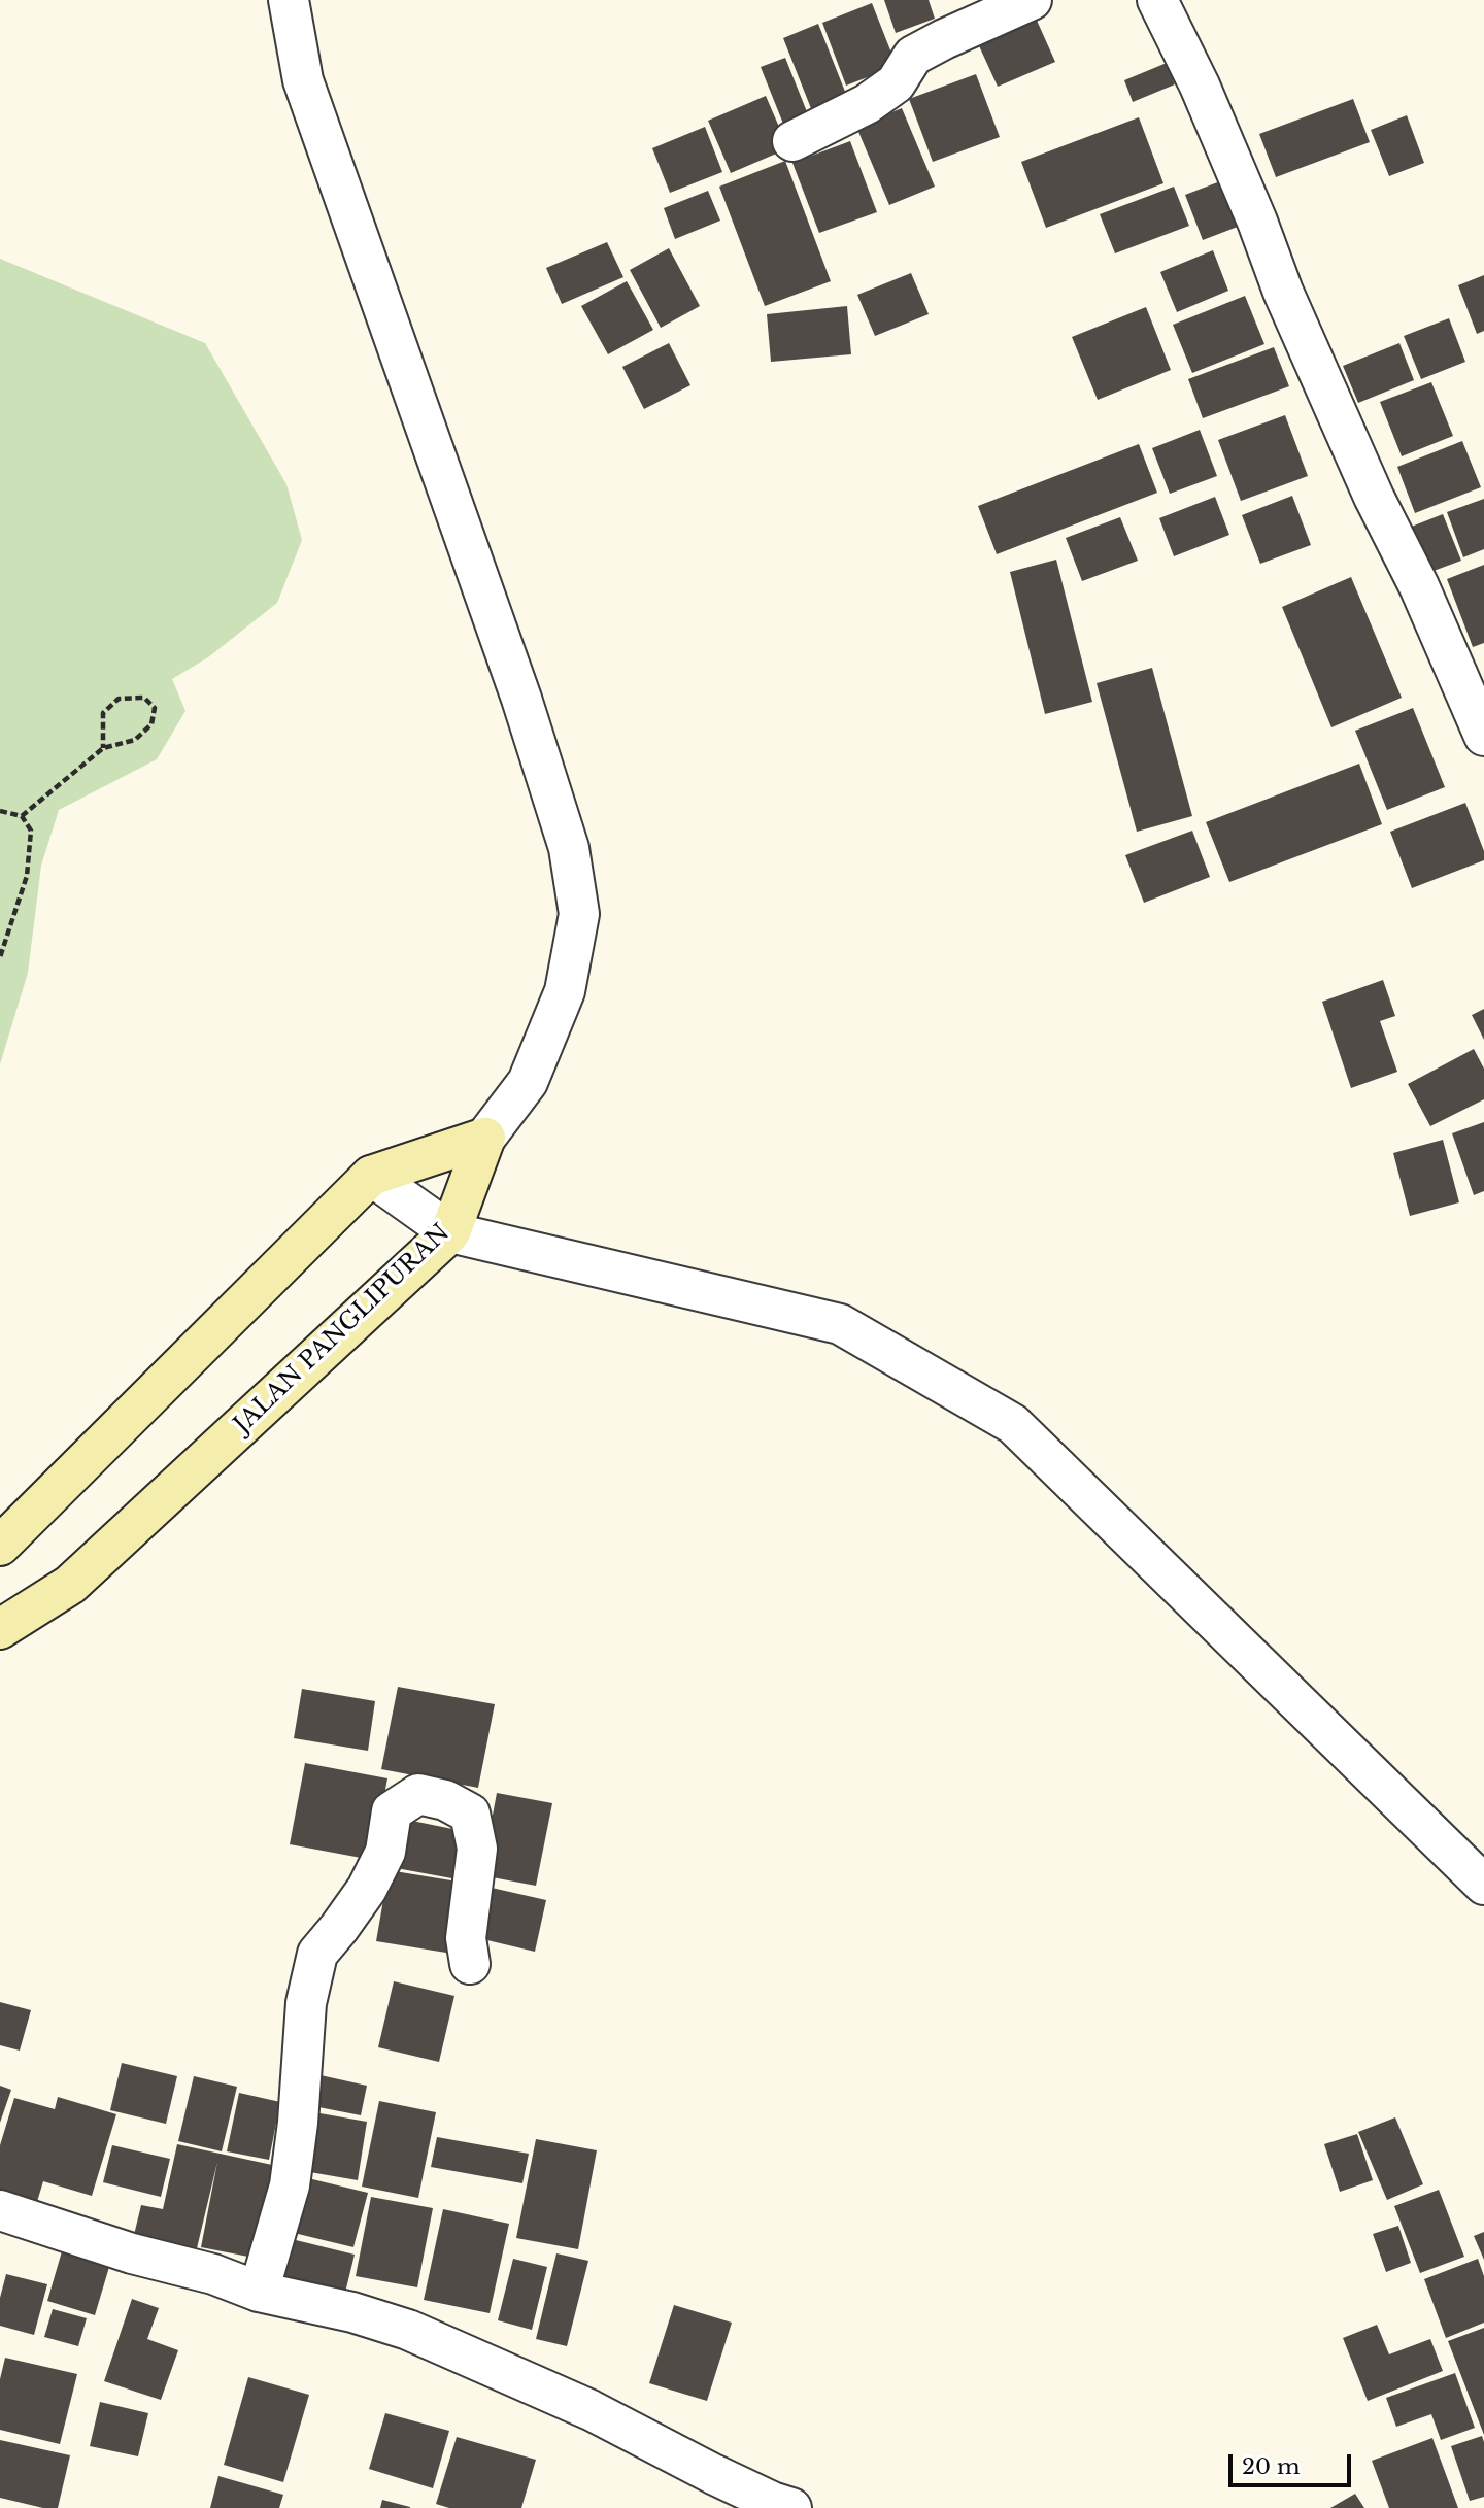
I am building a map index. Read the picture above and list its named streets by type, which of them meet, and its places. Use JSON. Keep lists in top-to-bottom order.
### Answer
{
  "streets": {
    "main road": ["JALAN PANGLIPURAN"]
  },
  "scale_bar": "20 m"
}
